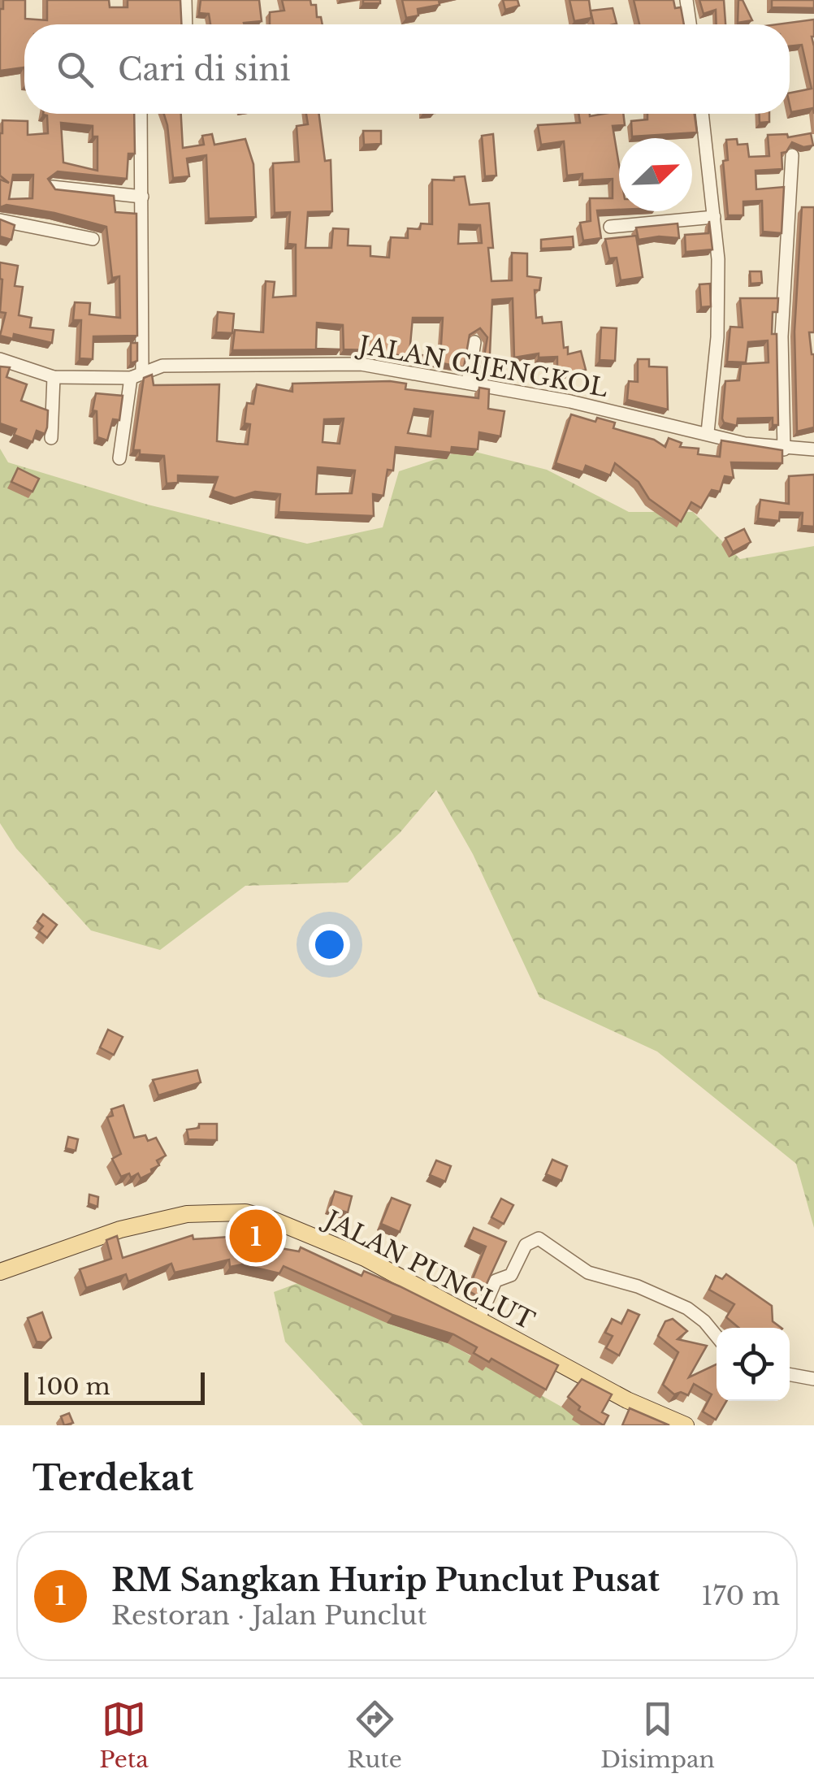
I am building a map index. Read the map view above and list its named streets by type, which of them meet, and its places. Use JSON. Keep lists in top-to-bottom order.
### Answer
{
  "streets": {
    "main road": ["JALAN PUNCLUT"],
    "street": ["JALAN CIJENGKOL"]
  },
  "scale_bar": "100 m",
  "north": "top right",
  "page": {
    "search": "Cari di sini",
    "pins": "1",
    "scale": "100 m",
    "heading": "Terdekat",
    "list": [
      {
        "mark": "1",
        "name": "RM Sangkan Hurip Punclut Pusat",
        "note": "Restoran · Jalan Punclut",
        "value": "170 m"
      }
    ],
    "nav": ["Peta", "Rute", "Disimpan"]
  }
}
